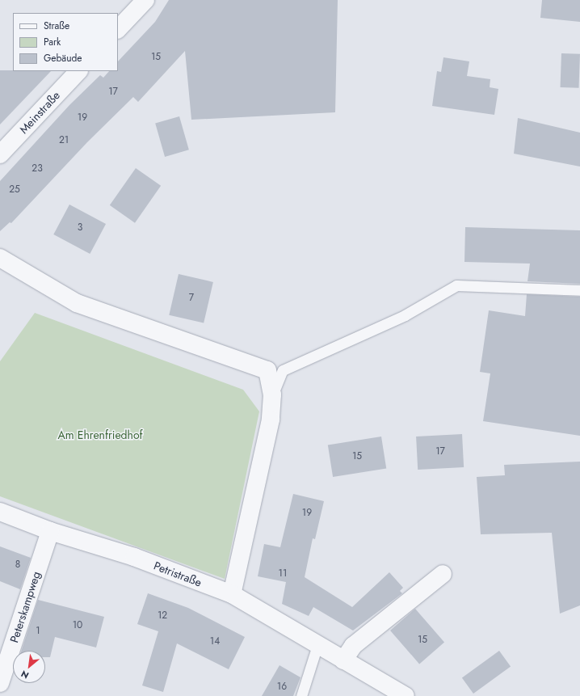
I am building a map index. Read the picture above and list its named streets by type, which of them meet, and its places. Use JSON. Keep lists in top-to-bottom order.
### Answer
{
  "streets": {
    "street": ["Meinstraße", "Petristraße", "Peterskampweg"]
  },
  "crossings": [
    ["Petristraße", "Peterskampweg"]
  ],
  "parks": ["Am Ehrenfriedhof"],
  "house_numbers": [
    "15",
    "17",
    "19",
    "21",
    "23",
    "25",
    "3",
    "7",
    "17",
    "15",
    "19",
    "8",
    "11",
    "12",
    "10",
    "1",
    "15",
    "14",
    "16"
  ],
  "legend": ["Straße", "Park", "Gebäude"],
  "north": "bottom left"
}
